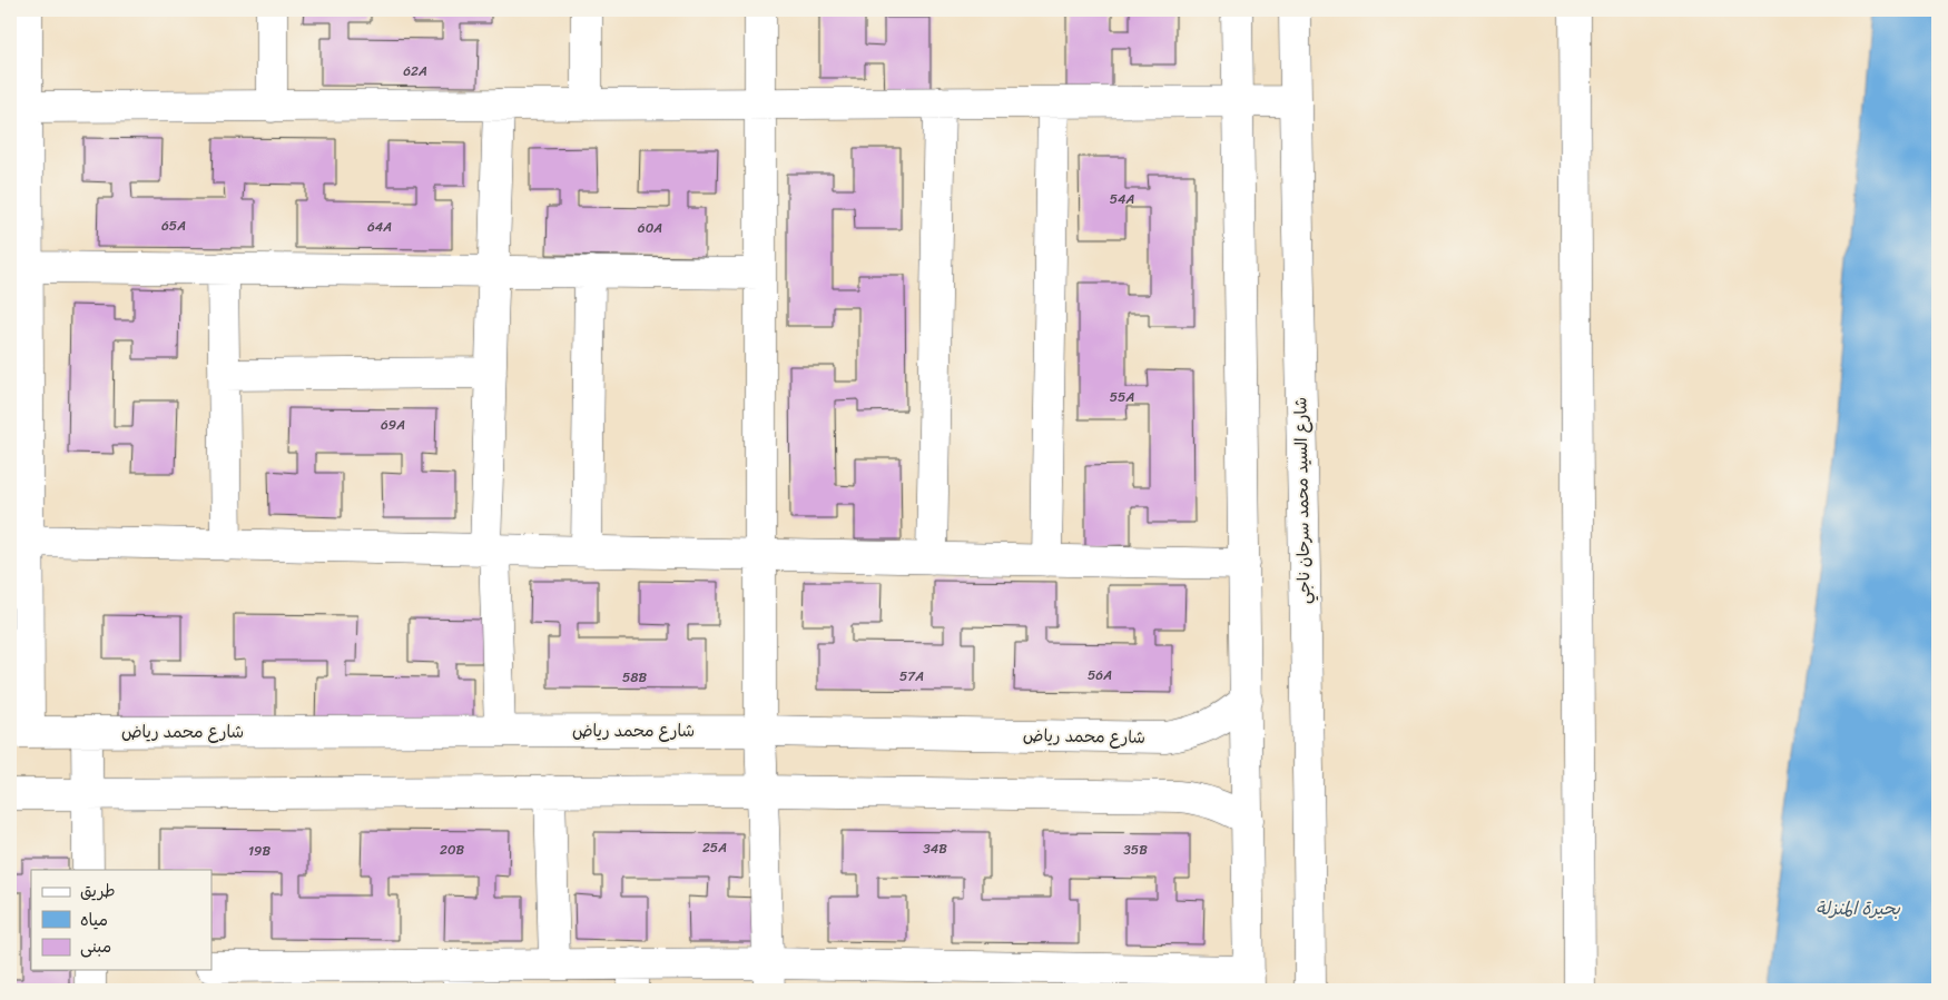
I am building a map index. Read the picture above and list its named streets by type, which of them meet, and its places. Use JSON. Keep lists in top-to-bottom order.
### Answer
{
  "streets": {
    "street": ["شارع السيد محمد سرحان ناجي", "شارع محمد رياض"]
  },
  "water": ["بحيرة المنزلة"],
  "house_numbers": [
    "62A",
    "54A",
    "65A",
    "64A",
    "60A",
    "55A",
    "69A",
    "56A",
    "57A",
    "58B",
    "25A",
    "34B",
    "20B",
    "35B",
    "19B"
  ],
  "legend": ["طريق", "مياه", "مبنى"]
}
